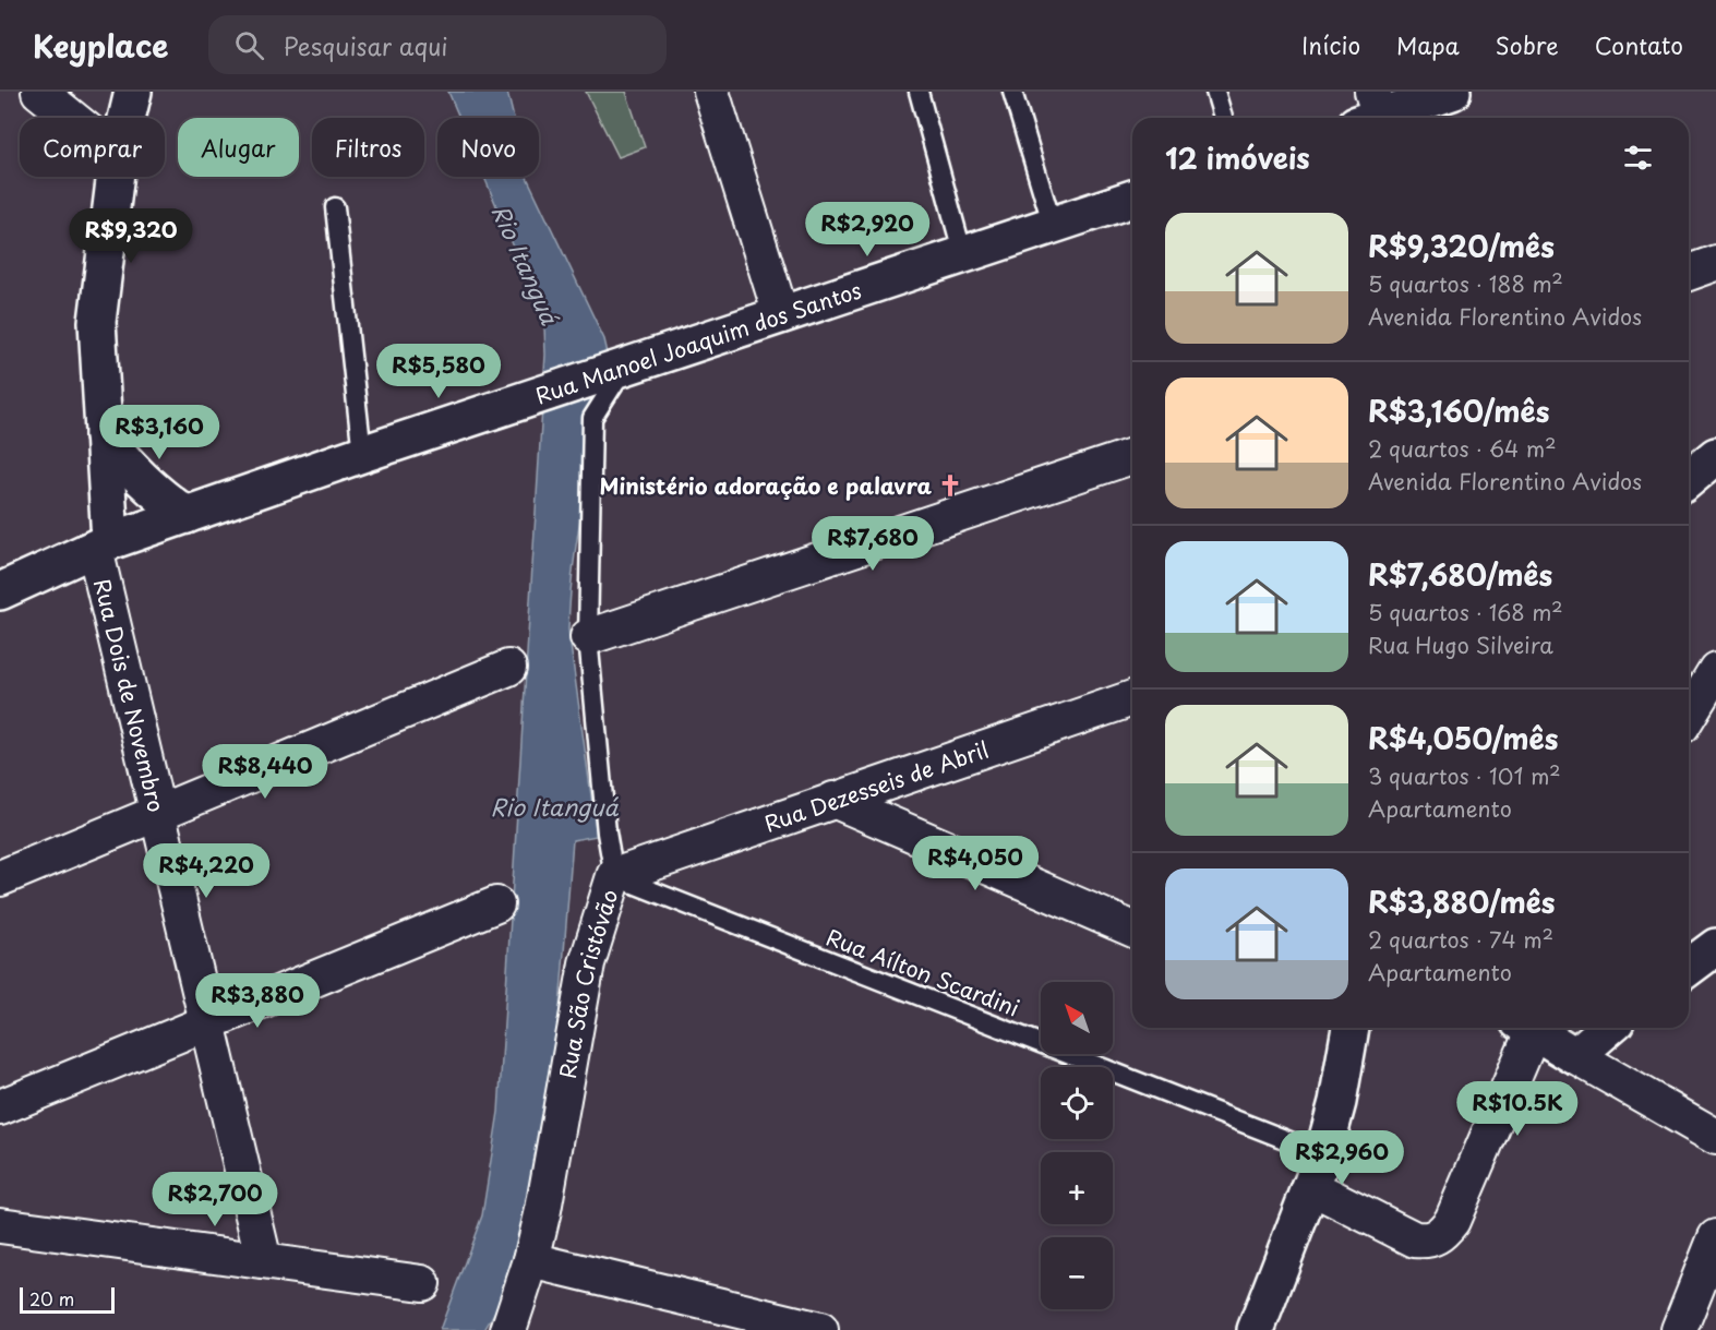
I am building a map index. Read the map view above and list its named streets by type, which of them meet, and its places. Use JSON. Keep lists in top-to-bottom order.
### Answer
{
  "streets": {
    "main road": ["Rua Manoel Joaquim dos Santos"],
    "street": ["Rua Dois de Novembro", "Rua Dezesseis de Abril", "Rua São Cristóvão"],
    "lane": ["Rua Aílton Scardini"]
  },
  "crossings": [
    ["Rua Manoel Joaquim dos Santos", "Rua Dois de Novembro"],
    ["Rua Manoel Joaquim dos Santos", "Rua São Cristóvão"],
    ["Rua Dezesseis de Abril", "Rua Aílton Scardini"],
    ["Rua Dezesseis de Abril", "Rua São Cristóvão"],
    ["Rua Aílton Scardini", "Rua São Cristóvão"]
  ],
  "water": ["Rio Itanguá"],
  "places": {
    "church": ["Ministério adoração e palavra"]
  },
  "scale_bar": "20 m",
  "north": "top left",
  "page": {
    "header": "Keyplace",
    "search": "Pesquisar aqui",
    "nav": [
      "Início",
      "Mapa",
      "Sobre",
      "Contato"
    ],
    "chip": [
      "Comprar",
      "Alugar",
      "Filtros",
      "Novo"
    ],
    "heading": "12 imóveis",
    "list": [
      {
        "name": "R$9,320/mês",
        "note": "5 quartos · 188 m² · Avenida Florentino Avidos"
      },
      {
        "name": "R$3,160/mês",
        "note": "2 quartos · 64 m² · Avenida Florentino Avidos"
      },
      {
        "name": "R$7,680/mês",
        "note": "5 quartos · 168 m² · Rua Hugo Silveira"
      },
      {
        "name": "R$4,050/mês",
        "note": "3 quartos · 101 m² · Apartamento"
      },
      {
        "name": "R$3,880/mês",
        "note": "2 quartos · 74 m² · Apartamento"
      }
    ],
    "price": [
      "R$2,920",
      "R$9,320",
      "R$5,580",
      "R$3,160",
      "R$7,680",
      "R$8,440",
      "R$4,050",
      "R$4,220",
      "R$3,880",
      "R$10.5K",
      "R$2,960",
      "R$2,700"
    ],
    "map_buttons": ["+", "−"],
    "scale": "20 m"
  }
}
